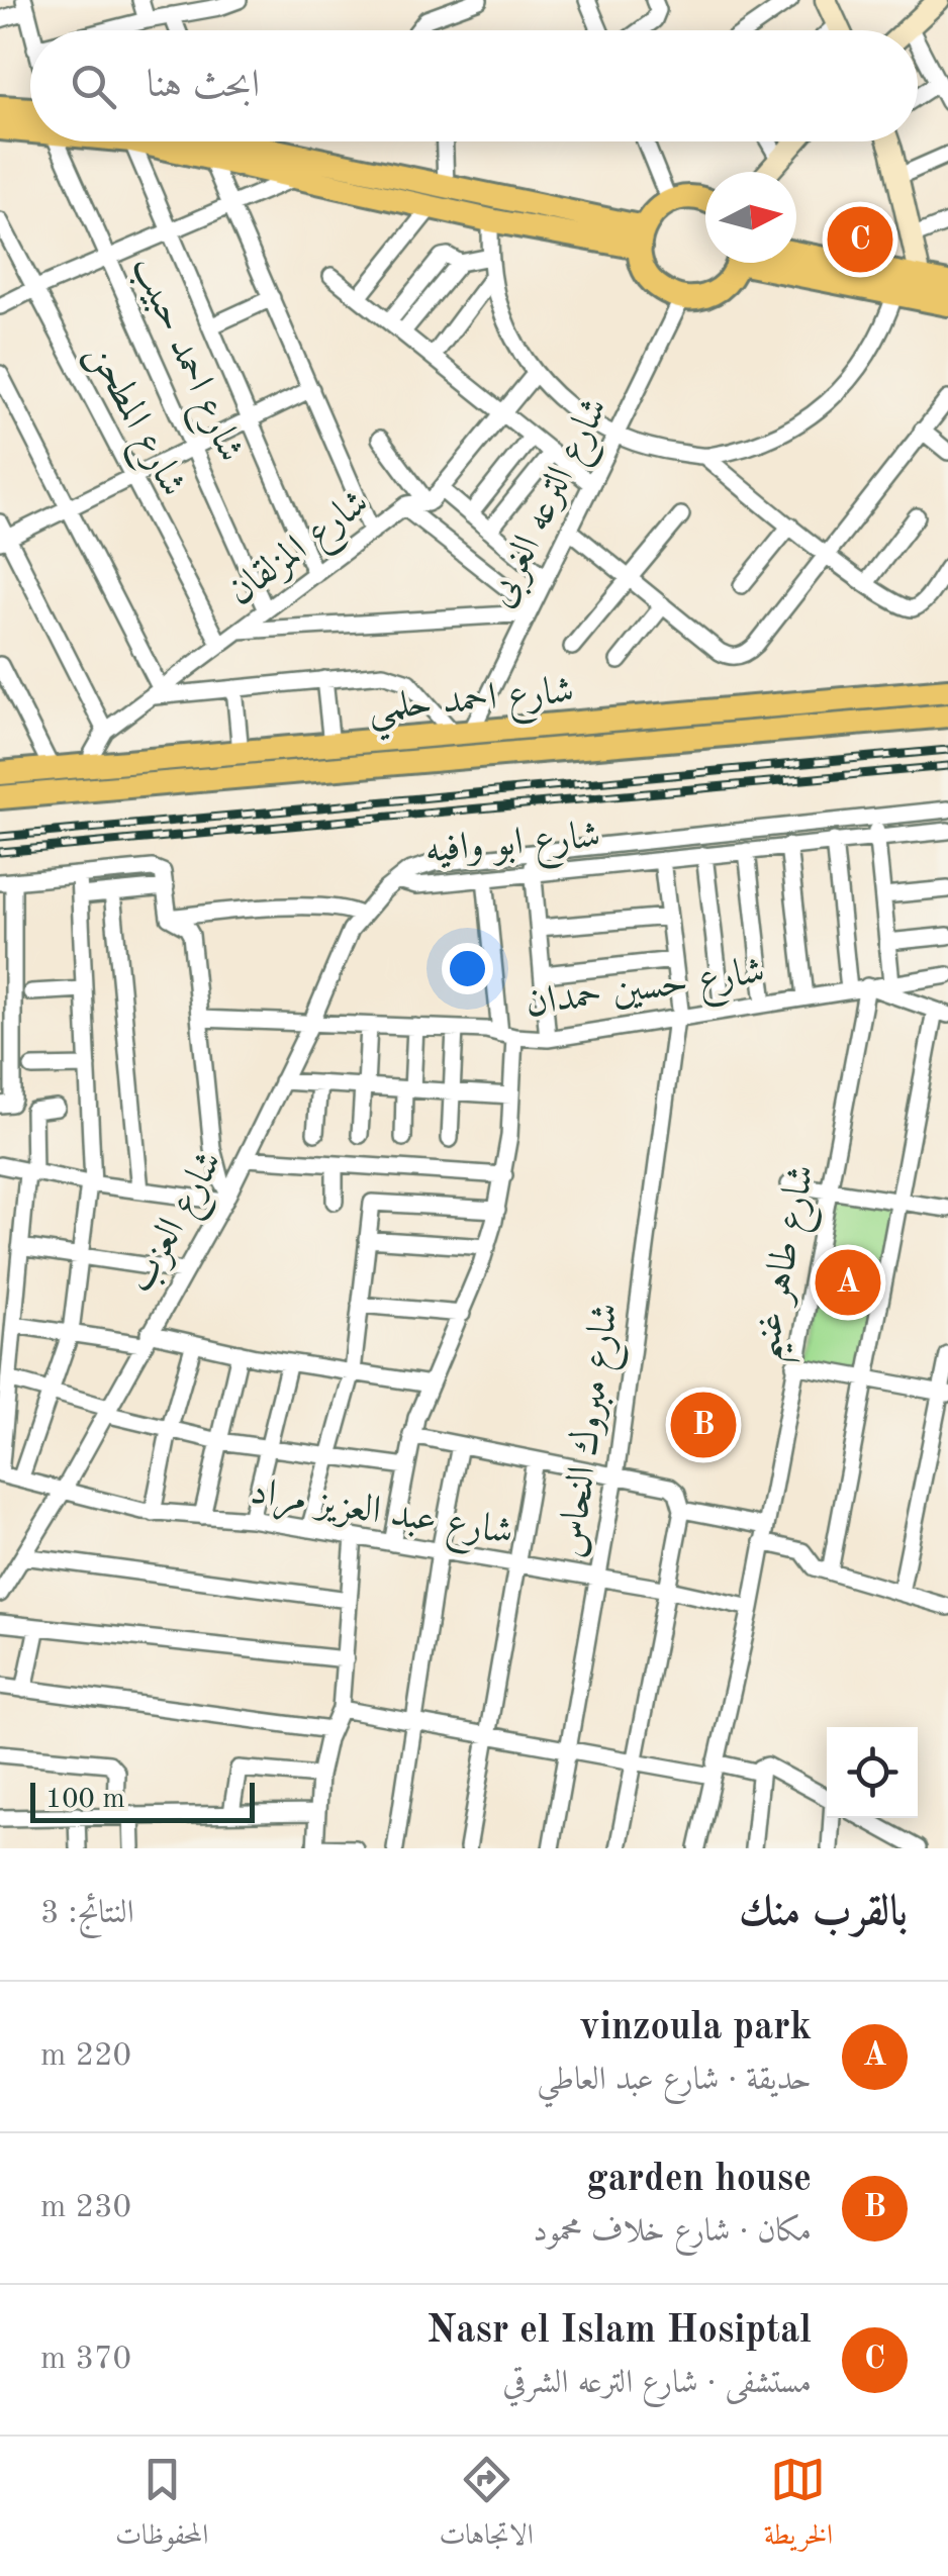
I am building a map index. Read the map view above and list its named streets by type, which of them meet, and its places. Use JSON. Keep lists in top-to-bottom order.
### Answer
{
  "streets": {
    "main road": ["شارع احمد حلمي"],
    "street": [
      "شارع احمد حبيب",
      "شارع المطحن",
      "شارع الترعه الغربى",
      "شارع المزلقان",
      "شارع ابو وافيه",
      "شارع حسين حمدان",
      "شارع العزب",
      "شارع طاهر غنيم",
      "شارع مبروك النحاس",
      "شارع عبد العزيز مراد"
    ]
  },
  "crossings": [
    ["شارع احمد حبيب", "شارع المزلقان"],
    ["شارع المطحن", "شارع المزلقان"],
    ["شارع الترعه الغربى", "شارع احمد حلمي"],
    ["شارع ابو وافيه", "شارع العزب"],
    ["شارع ابو وافيه", "شارع مبروك النحاس"],
    ["شارع حسين حمدان", "شارع العزب"],
    ["شارع حسين حمدان", "شارع طاهر غنيم"],
    ["شارع حسين حمدان", "شارع مبروك النحاس"],
    ["شارع العزب", "شارع عبد العزيز مراد"],
    ["شارع طاهر غنيم", "شارع عبد العزيز مراد"],
    ["شارع مبروك النحاس", "شارع عبد العزيز مراد"]
  ],
  "scale_bar": "100 m",
  "north": "right",
  "page": {
    "search": "ابحث هنا",
    "pins": ["C", "A", "B"],
    "scale": "100 m",
    "heading": ["بالقرب منك", "النتائج: 3"],
    "list": [
      {
        "mark": "A",
        "name": "vinzoula park",
        "note": "حديقة · شارع عبد العاطي",
        "value": "220 m"
      },
      {
        "mark": "B",
        "name": "garden house",
        "note": "مكان · شارع خلاف محمود",
        "value": "230 m"
      },
      {
        "mark": "C",
        "name": "Nasr el Islam Hosiptal",
        "note": "مستشفى · شارع الترعه الشرقي",
        "value": "370 m"
      }
    ],
    "nav": ["الخريطة", "الاتجاهات", "المحفوظات"]
  }
}
